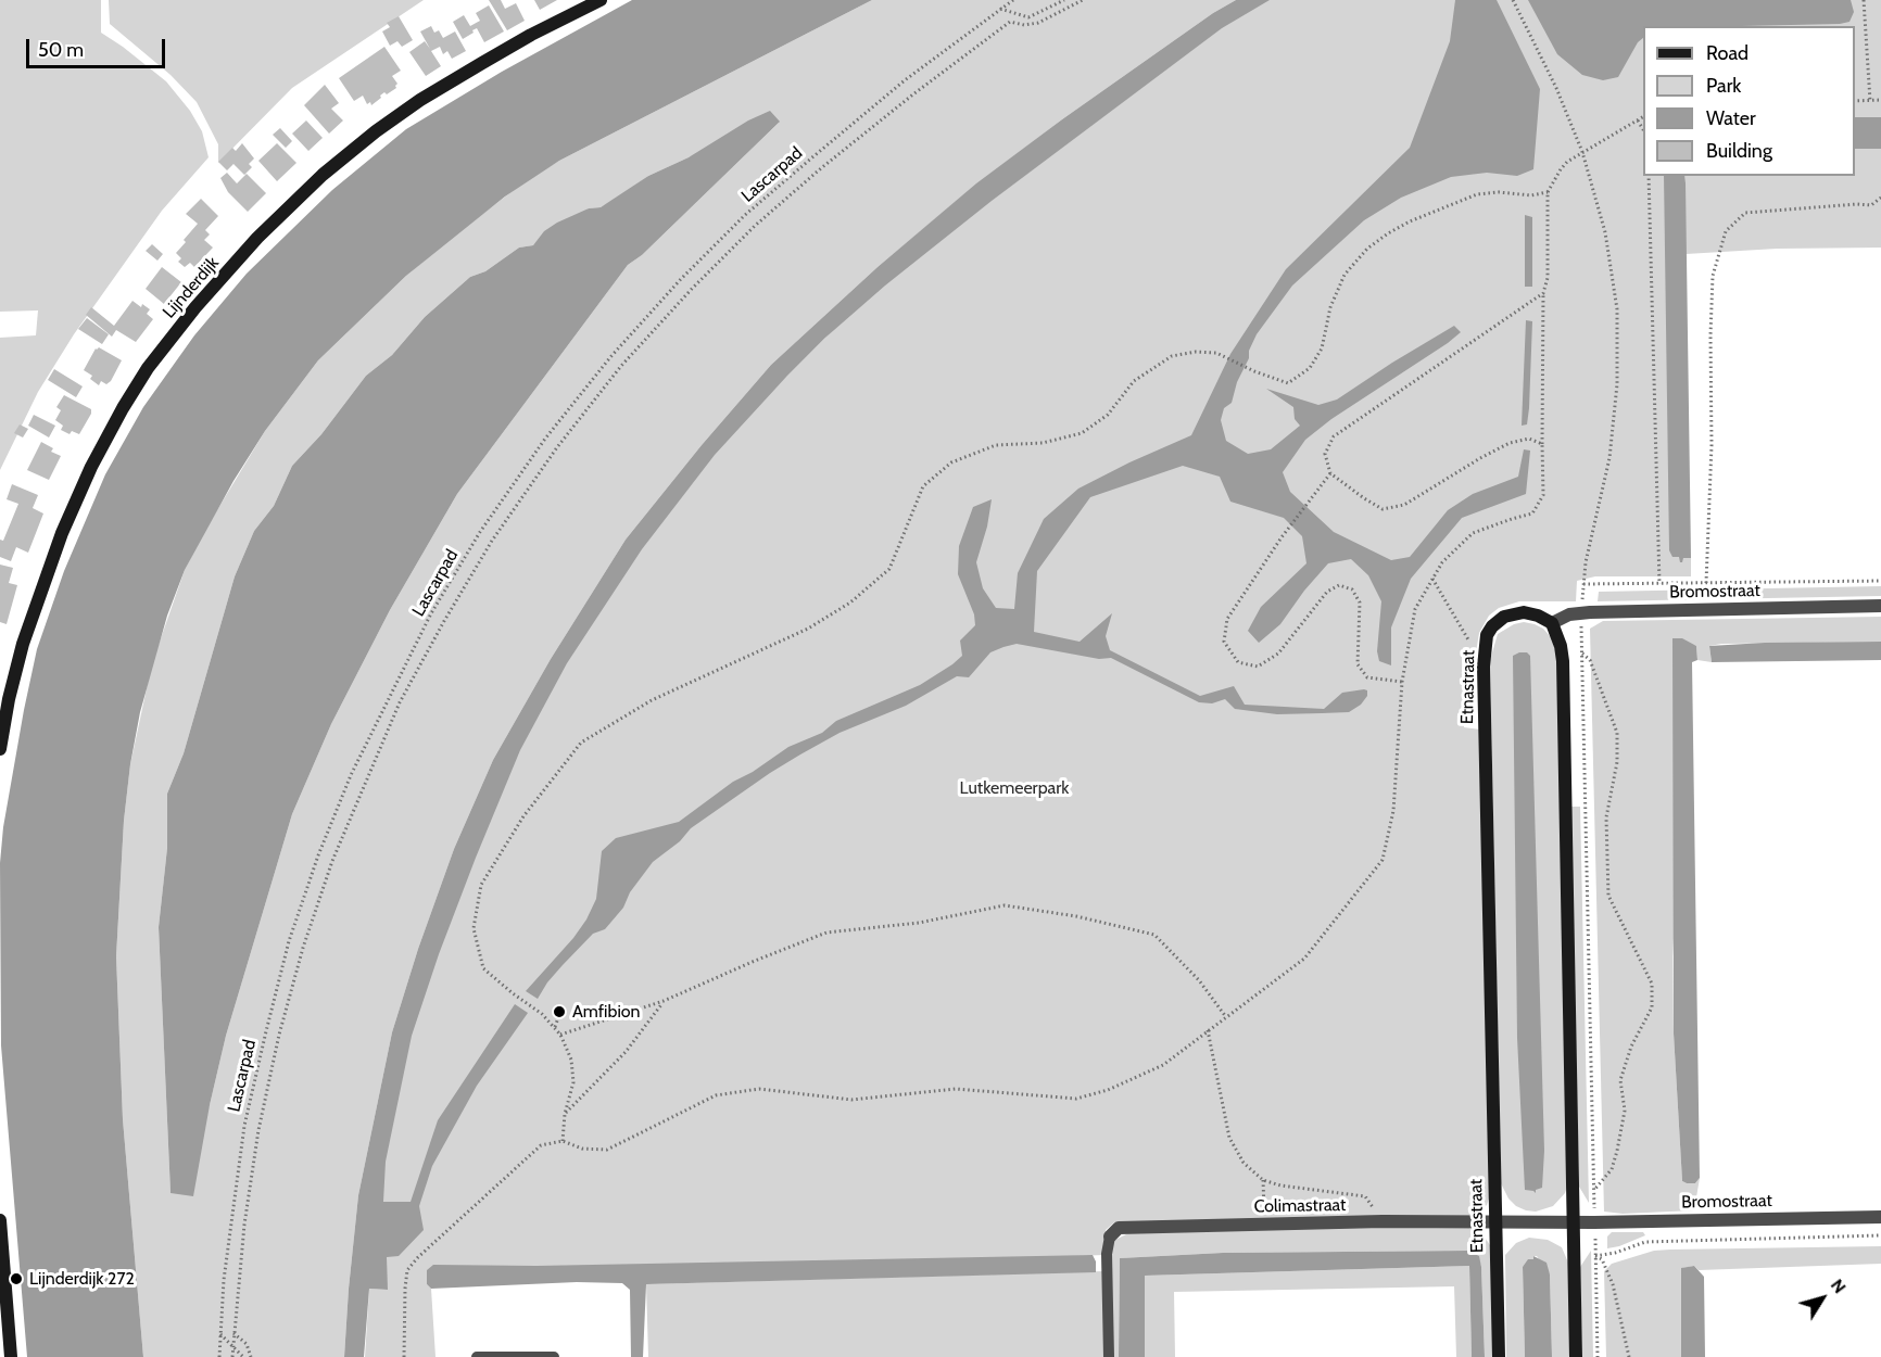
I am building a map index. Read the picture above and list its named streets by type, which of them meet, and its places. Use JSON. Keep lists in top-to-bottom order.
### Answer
{
  "streets": {
    "street": [
      "Lijnderdijk",
      "Bromostraat",
      "Etnastraat",
      "Colimastraat"
    ],
    "path": ["Lascarpad"]
  },
  "crossings": [
    ["Bromostraat", "Etnastraat"],
    ["Bromostraat", "Colimastraat"],
    ["Etnastraat", "Colimastraat"]
  ],
  "parks": ["Lutkemeerpark"],
  "places": ["Amfibion", "Lijnderdijk 272"],
  "legend": [
    "Road",
    "Park",
    "Water",
    "Building"
  ],
  "scale_bar": "50 m",
  "north": "top right"
}
